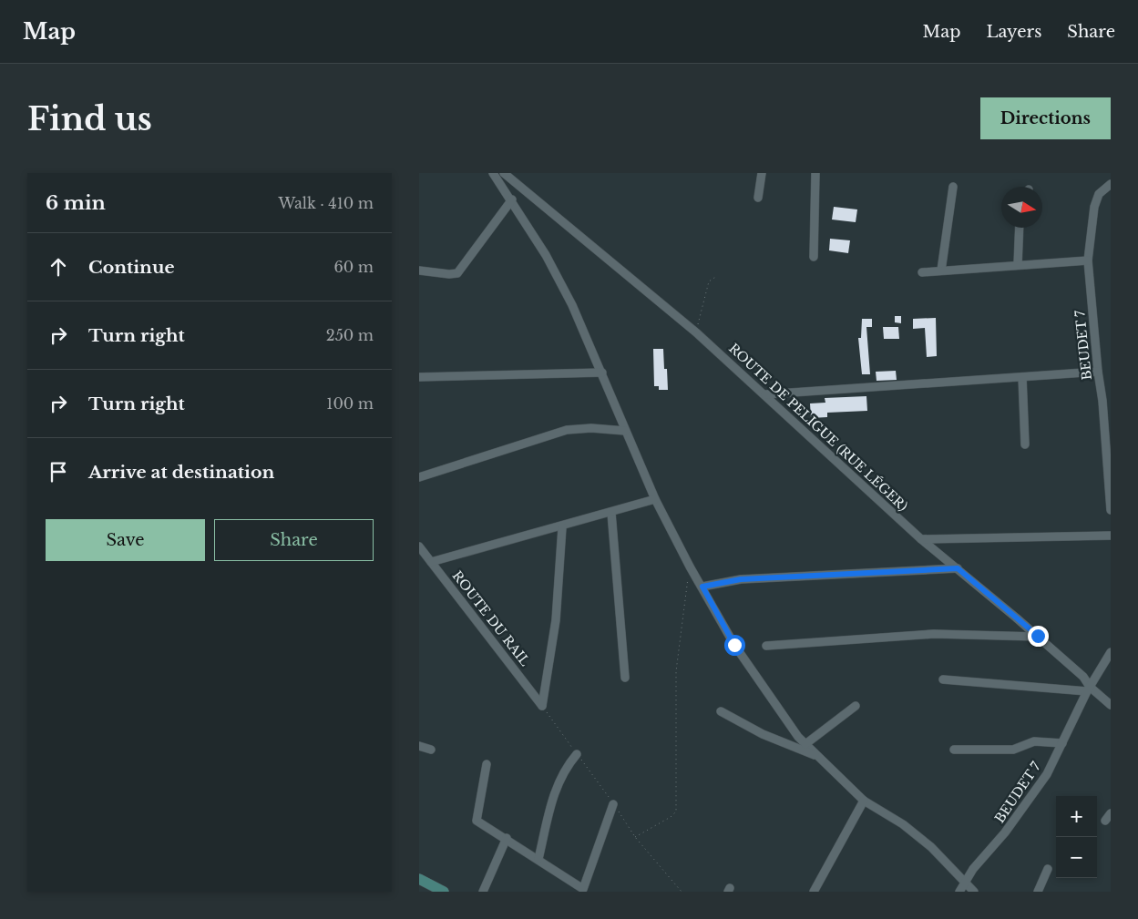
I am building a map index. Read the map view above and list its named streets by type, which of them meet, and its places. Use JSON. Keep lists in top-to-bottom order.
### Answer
{
  "streets": {
    "street": ["BEUDET 7", "ROUTE DE PELIGUE (RUE LÉGER)", "ROUTE DU RAIL"]
  },
  "crossings": [
    ["BEUDET 7", "ROUTE DE PELIGUE (RUE LÉGER)"]
  ],
  "north": "right",
  "page": {
    "header": "Map",
    "nav": ["Map", "Layers", "Share"],
    "buttons": [
      "Directions",
      ["Save", "Share"]
    ],
    "title": "Find us",
    "heading": ["6 min", "Walk · 410 m"],
    "list": [
      ["Continue", "60 m"],
      ["Turn right", "250 m"],
      ["Turn right", "100 m"],
      "Arrive at destination"
    ],
    "map_buttons": ["+", "−"]
  }
}
